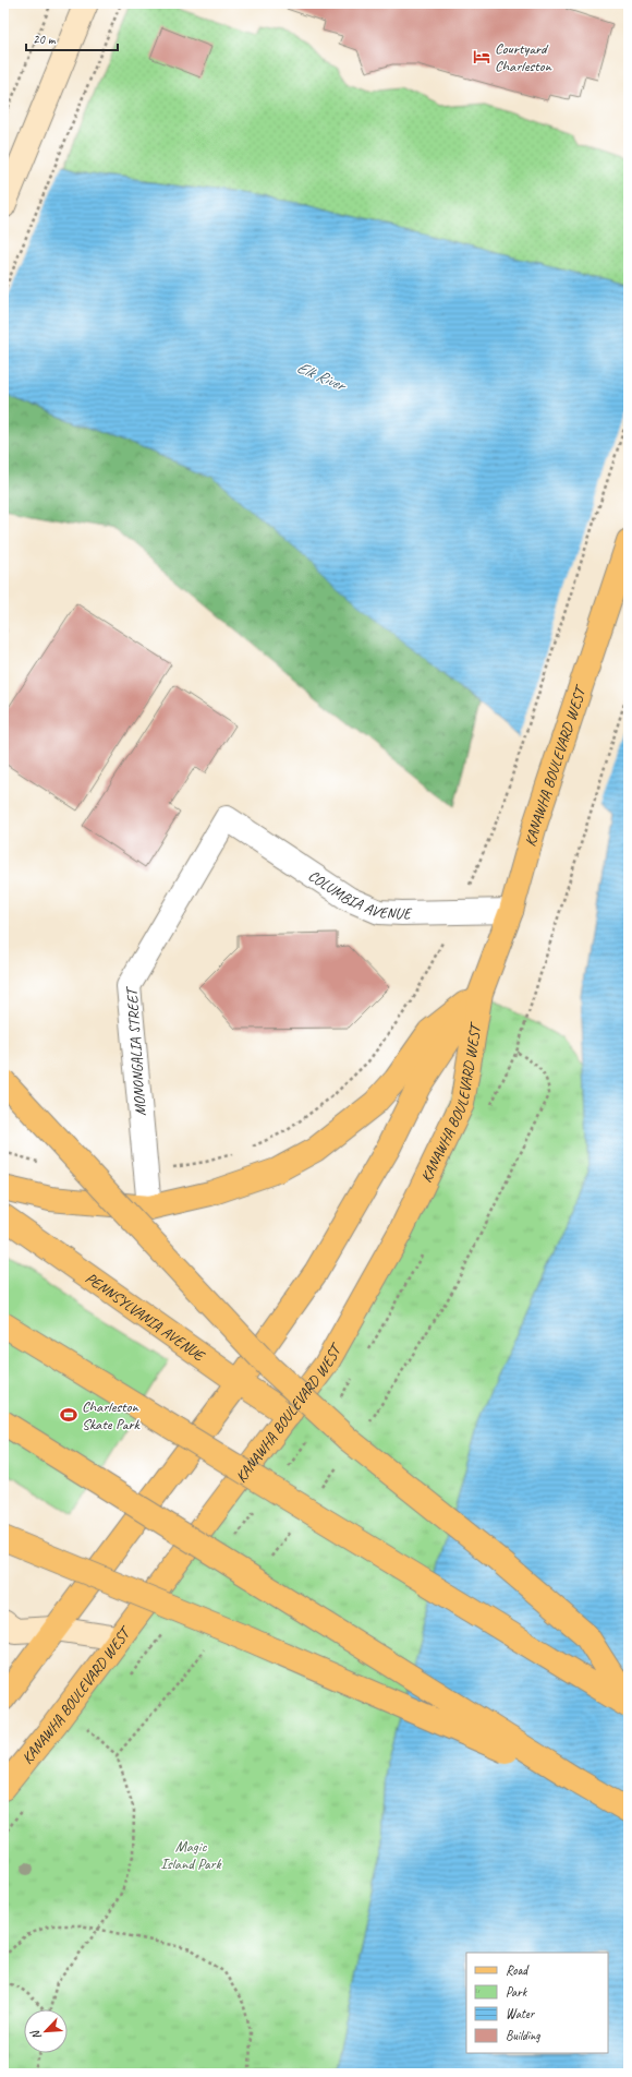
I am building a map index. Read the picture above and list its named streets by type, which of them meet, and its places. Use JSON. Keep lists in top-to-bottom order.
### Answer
{
  "streets": {
    "main road": ["KANAWHA BOULEVARD WEST", "PENNSYLVANIA AVENUE"],
    "street": ["COLUMBIA AVENUE", "MONONGALIA STREET"]
  },
  "crossings": [
    ["KANAWHA BOULEVARD WEST", "COLUMBIA AVENUE"],
    ["KANAWHA BOULEVARD WEST", "PENNSYLVANIA AVENUE"],
    ["COLUMBIA AVENUE", "MONONGALIA STREET"]
  ],
  "water": ["Elk River"],
  "parks": ["Magic Island Park"],
  "places": {
    "hotel": ["Courtyard Charleston"],
    "sports": ["Charleston Skate Park"]
  },
  "legend": [
    "Road",
    "Park",
    "Water",
    "Building"
  ],
  "scale_bar": "20 m",
  "north": "bottom left"
}
